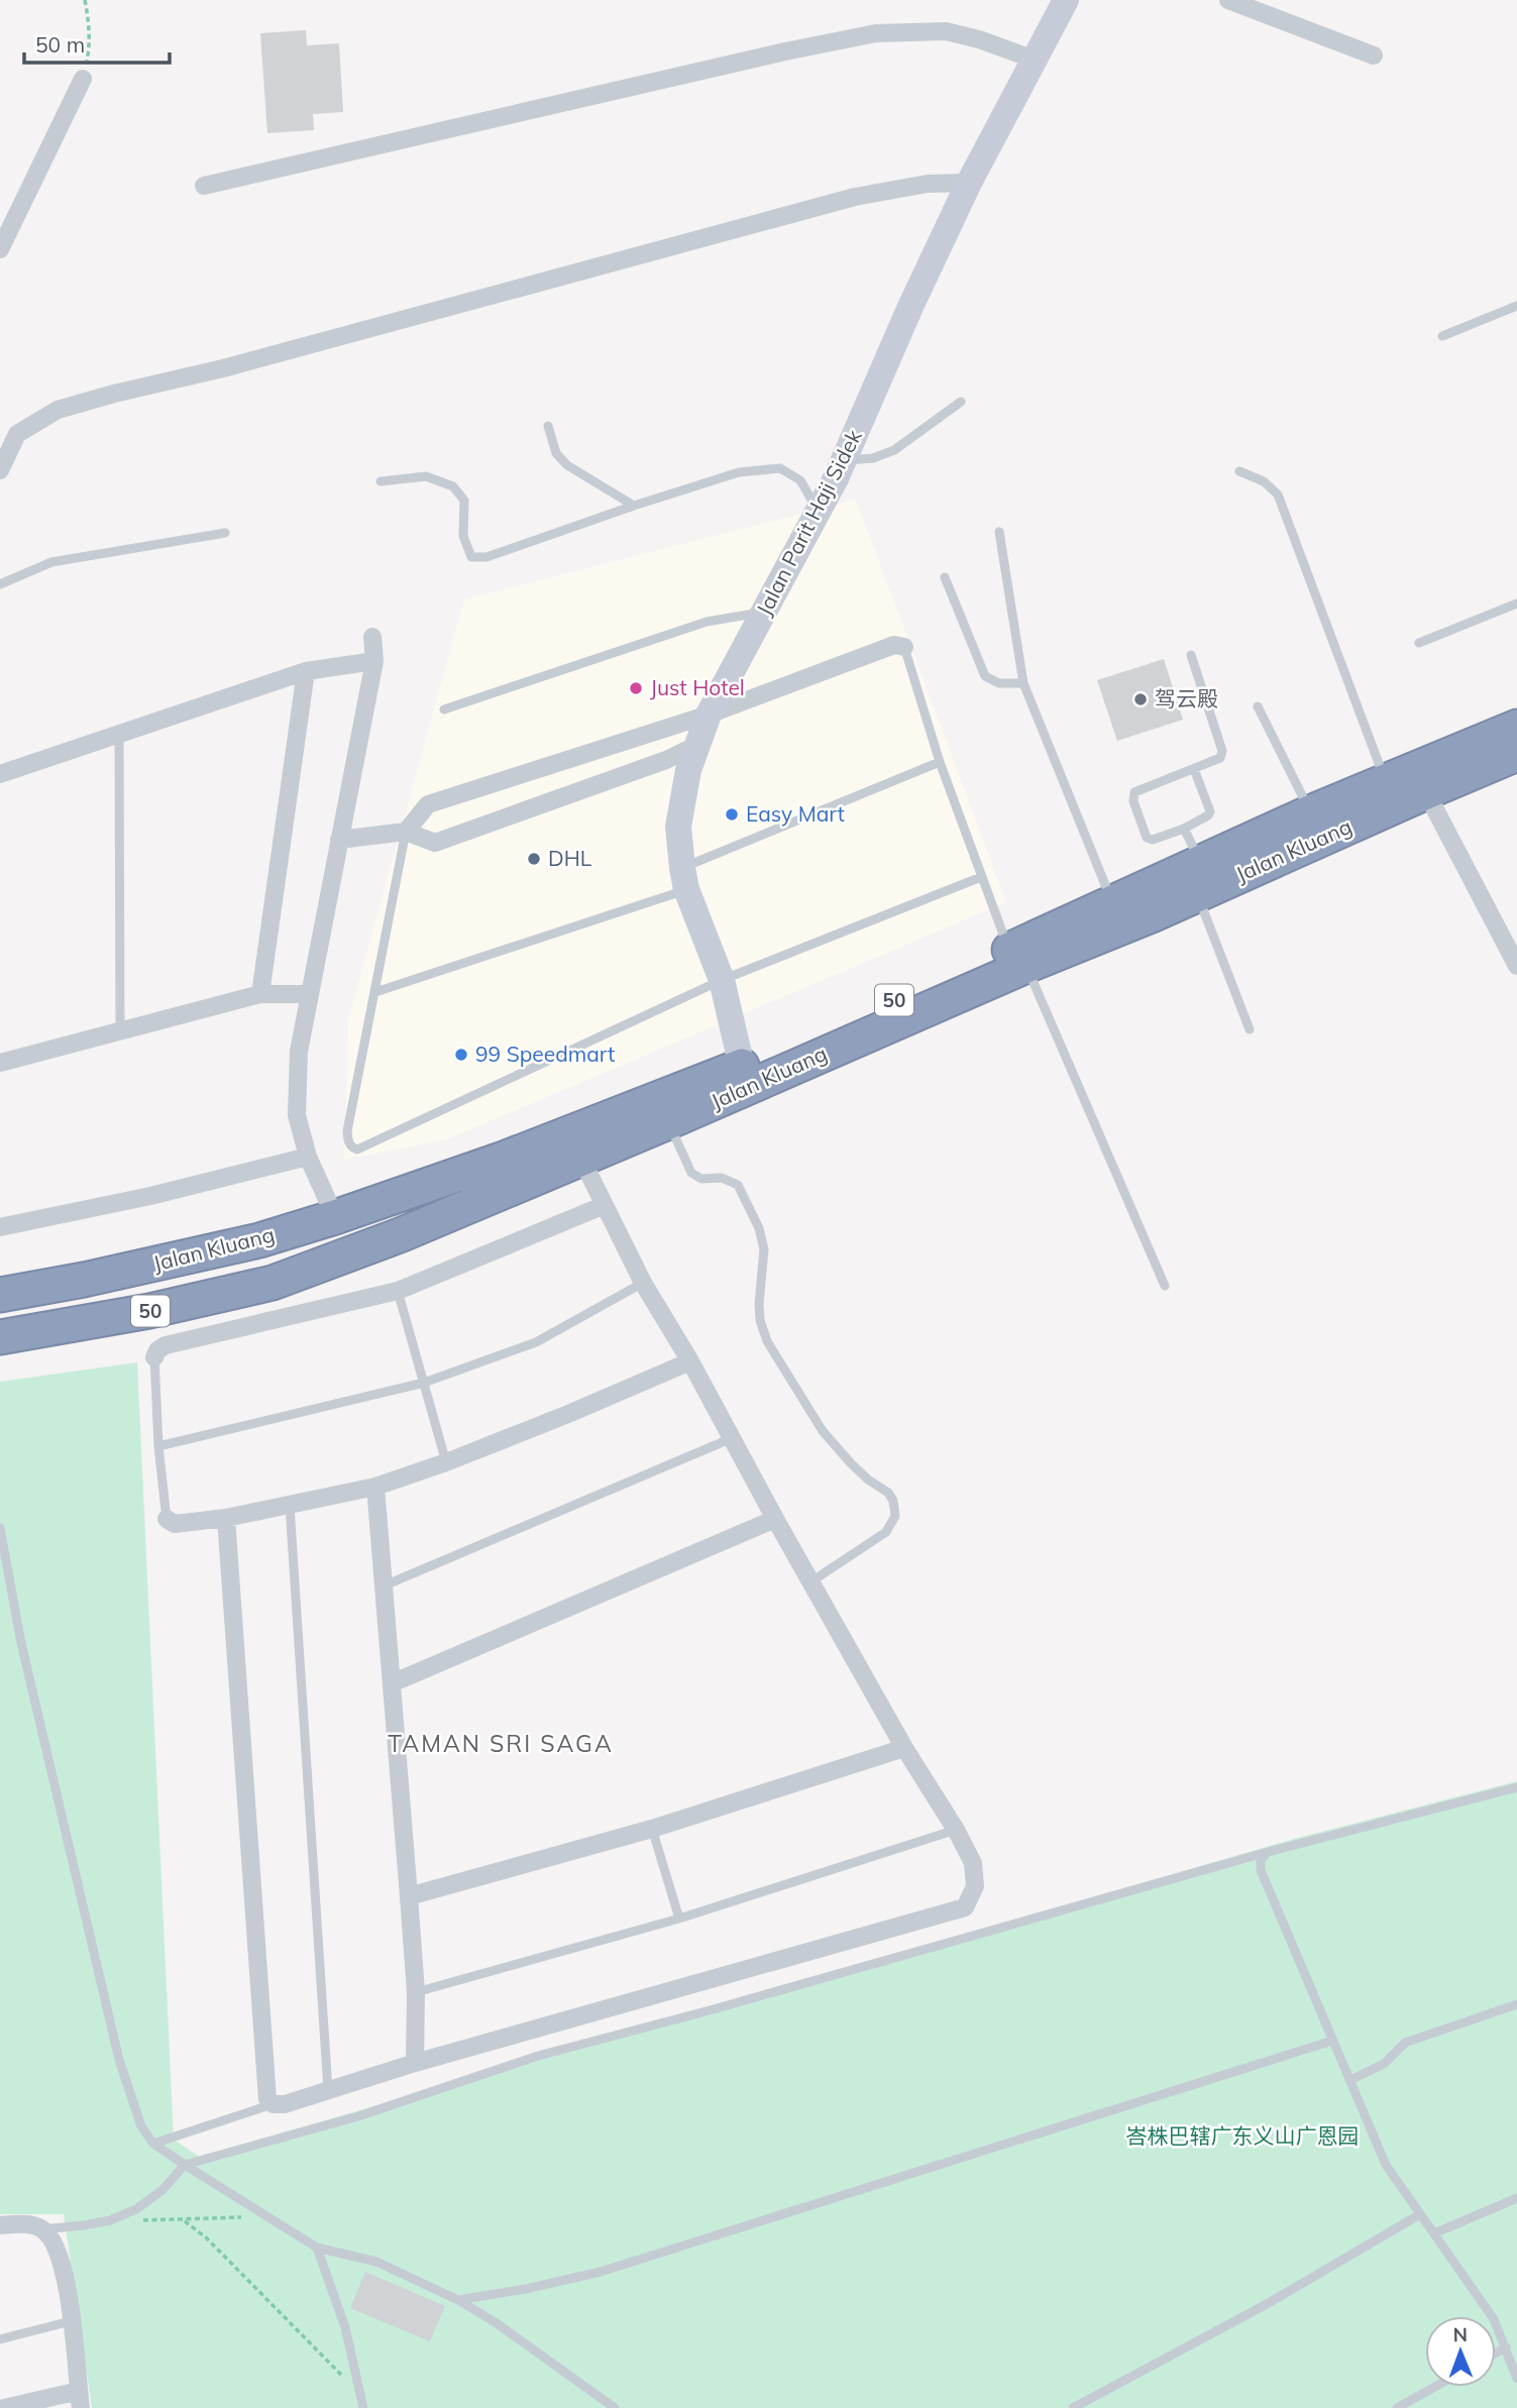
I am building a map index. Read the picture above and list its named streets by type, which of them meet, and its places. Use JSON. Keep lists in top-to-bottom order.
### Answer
{
  "streets": {
    "highway": ["Jalan Kluang", "50"],
    "street": ["Jalan Parit Haji Sidek"]
  },
  "crossings": [
    ["Jalan Parit Haji Sidek", "Jalan Kluang"]
  ],
  "districts": ["TAMAN SRI SAGA"],
  "parks": ["峇株巴辖广东义山广恩园"],
  "places": [
    "Just Hotel",
    "驾云殿",
    "Easy Mart",
    "DHL",
    "99 Speedmart"
  ],
  "scale_bar": "50 m",
  "north": "top"
}
